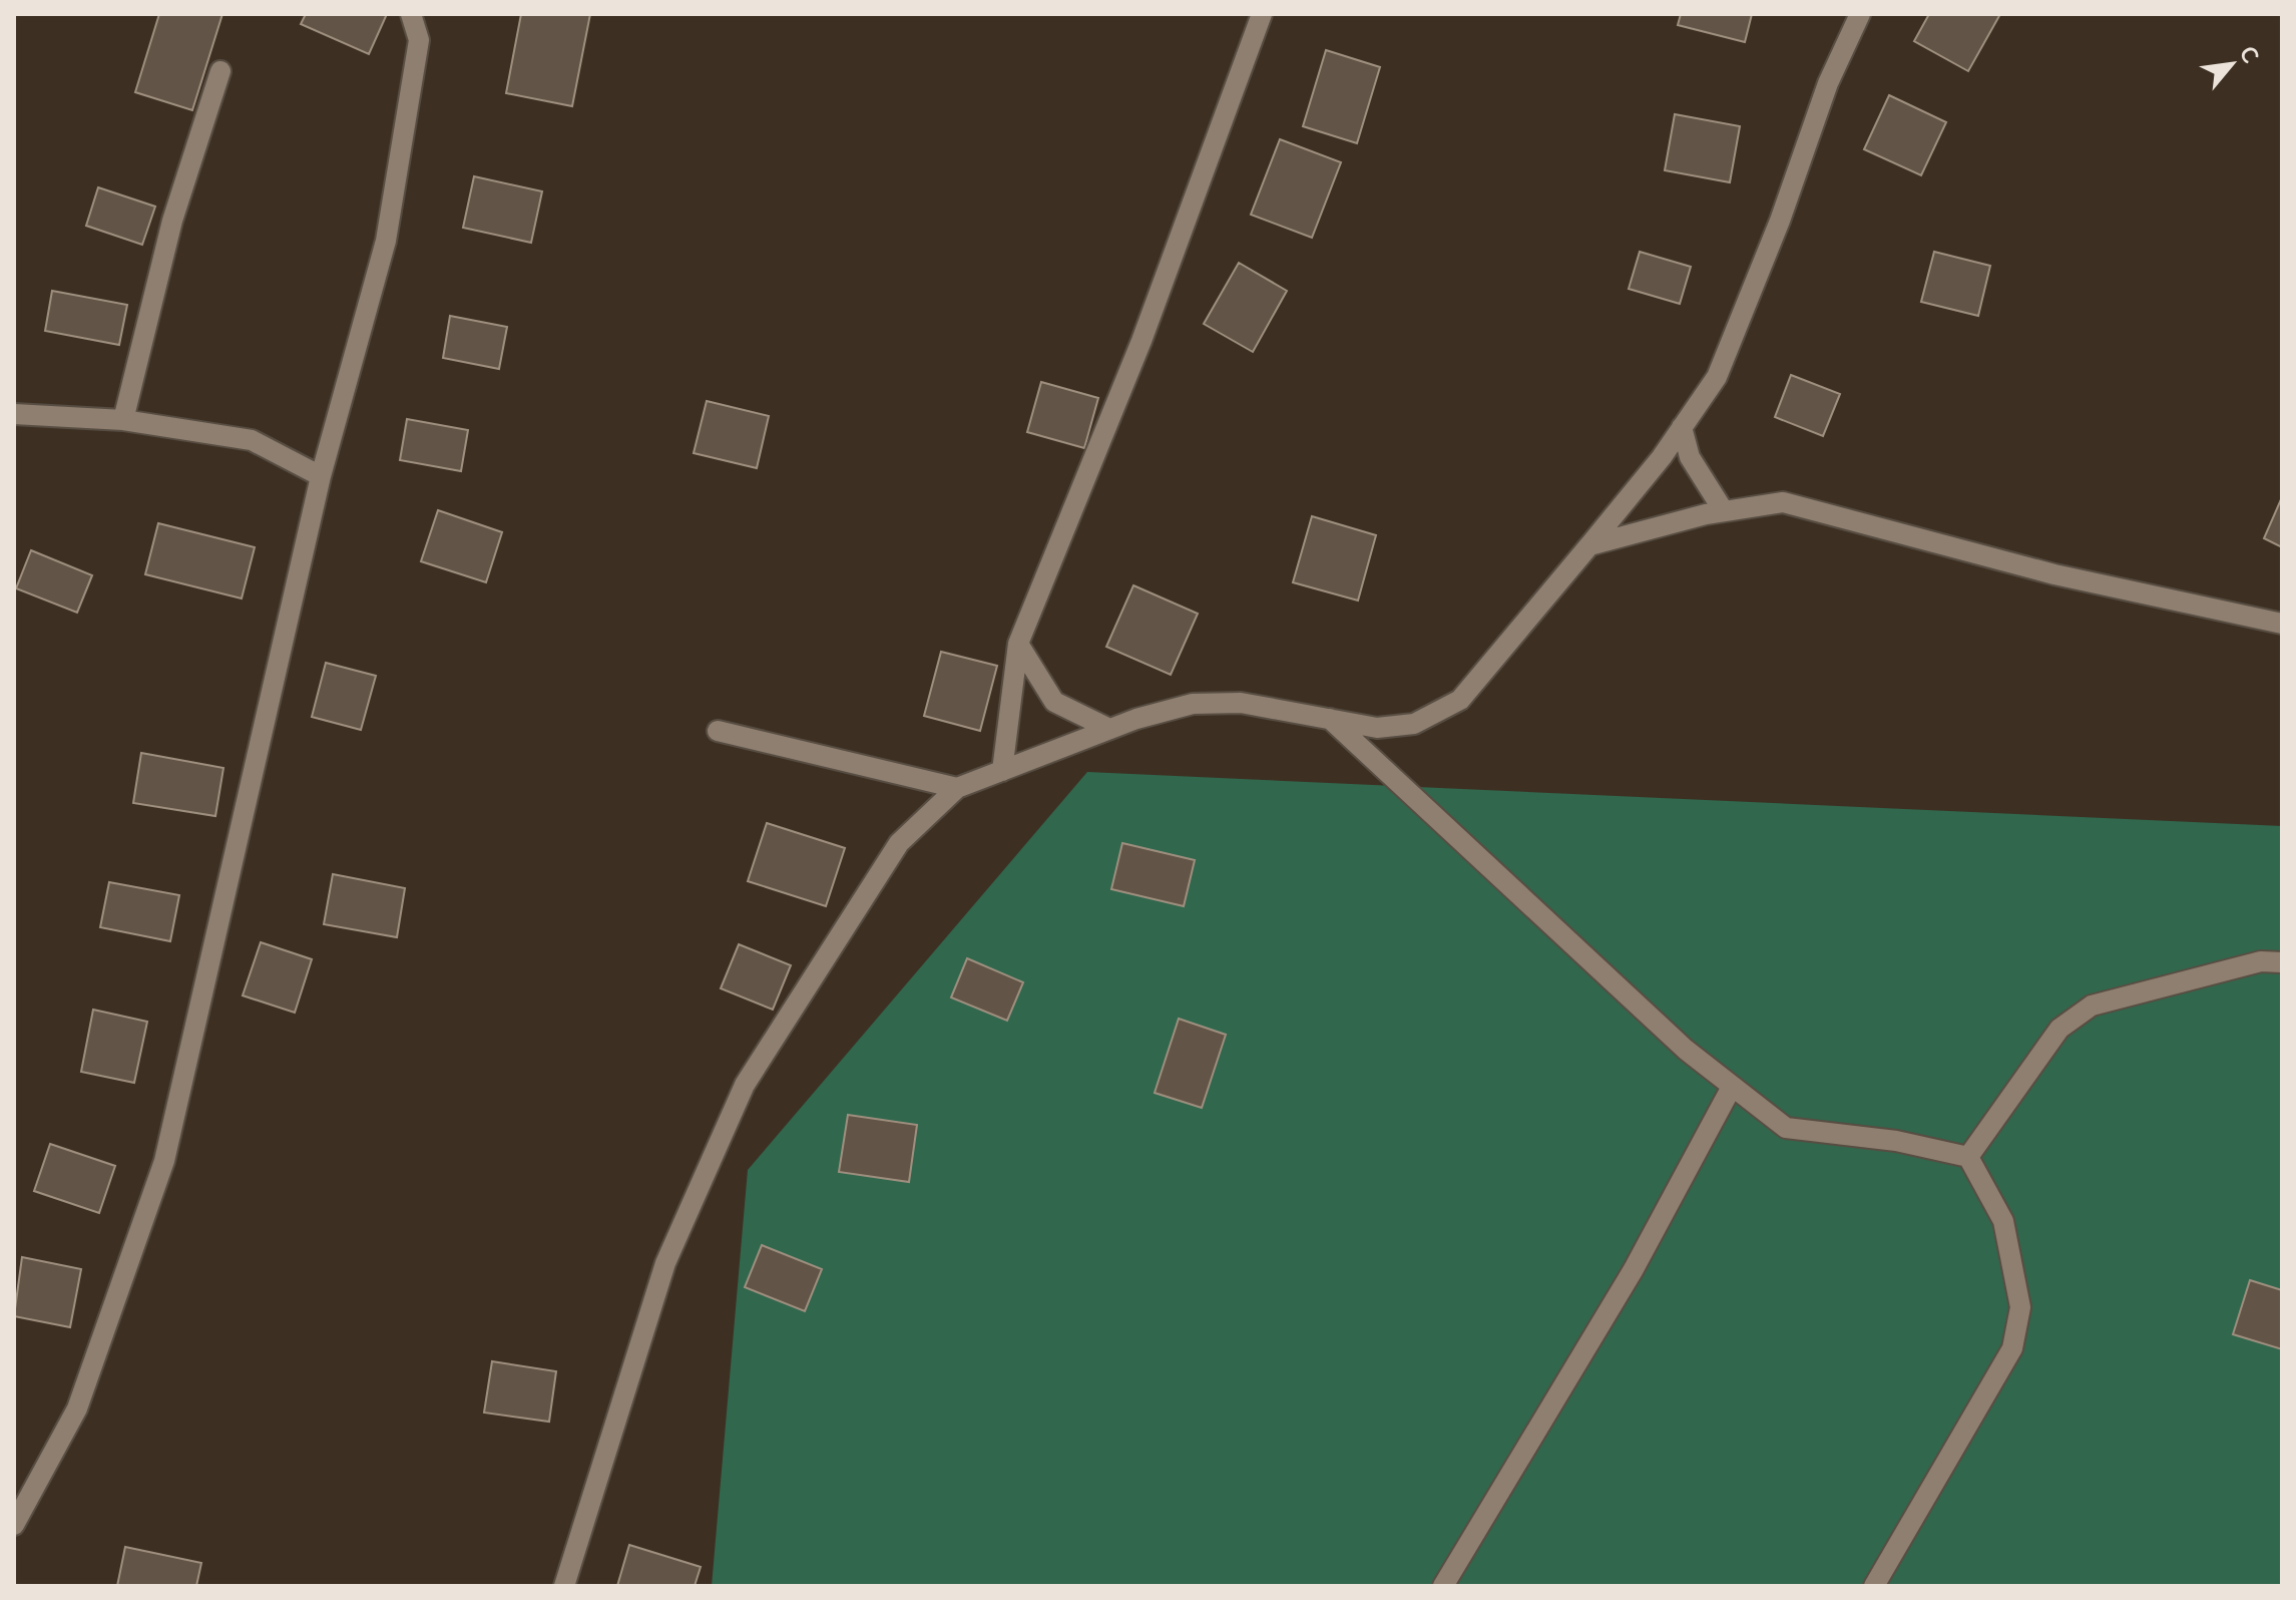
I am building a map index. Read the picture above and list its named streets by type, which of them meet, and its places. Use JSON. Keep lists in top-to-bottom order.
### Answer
{
  "north": "top right"
}
